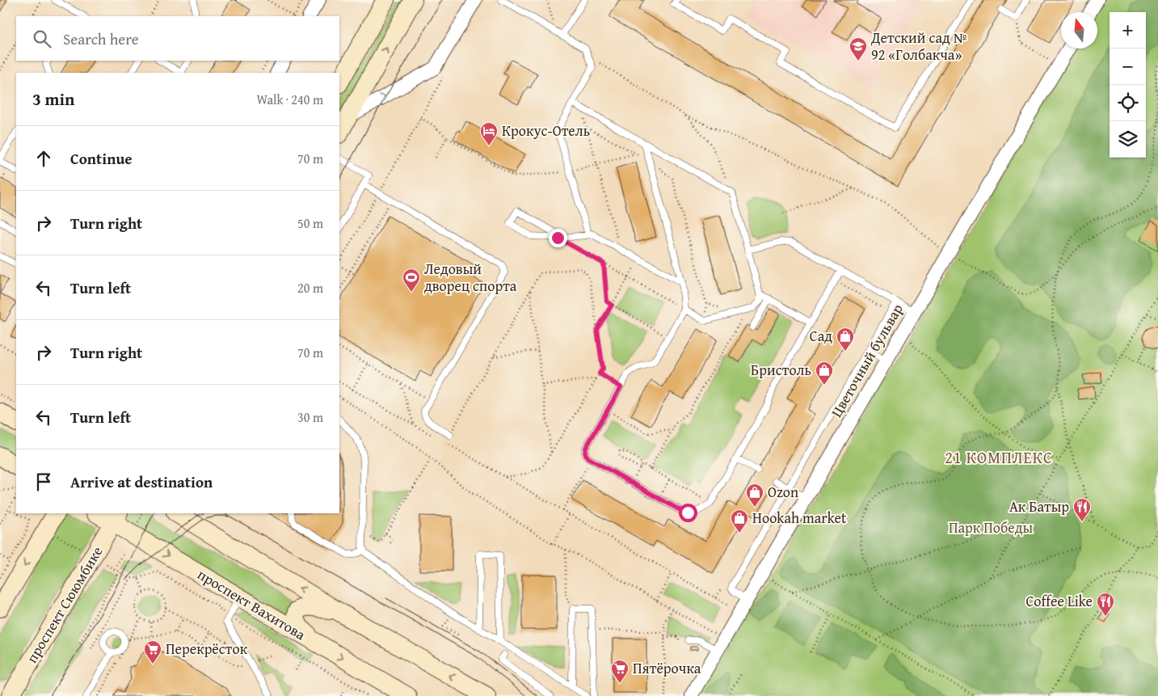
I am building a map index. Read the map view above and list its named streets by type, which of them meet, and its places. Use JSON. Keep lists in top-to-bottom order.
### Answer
{
  "streets": {
    "main road": ["проспект Сююмбике", "проспект Вахитова"],
    "street": ["Цветочный бульвар"]
  },
  "crossings": [
    ["проспект Сююмбике", "проспект Вахитова"]
  ],
  "districts": ["21 КОМПЛЕКС"],
  "parks": ["Парк Победы"],
  "places": {
    "school or university": ["Детский сад № 92 «Голбакча»"],
    "hotel": ["Крокус-Отель"],
    "sports": ["Ледовый дворец спорта"],
    "shop": [
      "Сад",
      "Бристоль",
      "Ozon",
      "Hookah market"
    ],
    "restaurant": ["Ак Батыр", "Coffee Like"],
    "supermarket": ["Перекрёсток", "Пятёрочка"]
  },
  "north": "top",
  "page": {
    "map_buttons": ["+", "−"],
    "search": "Search here",
    "heading": ["3 min", "Walk · 240 m"],
    "list": [
      ["Continue", "70 m"],
      ["Turn right", "50 m"],
      ["Turn left", "20 m"],
      ["Turn right", "70 m"],
      ["Turn left", "30 m"],
      "Arrive at destination"
    ]
  }
}
